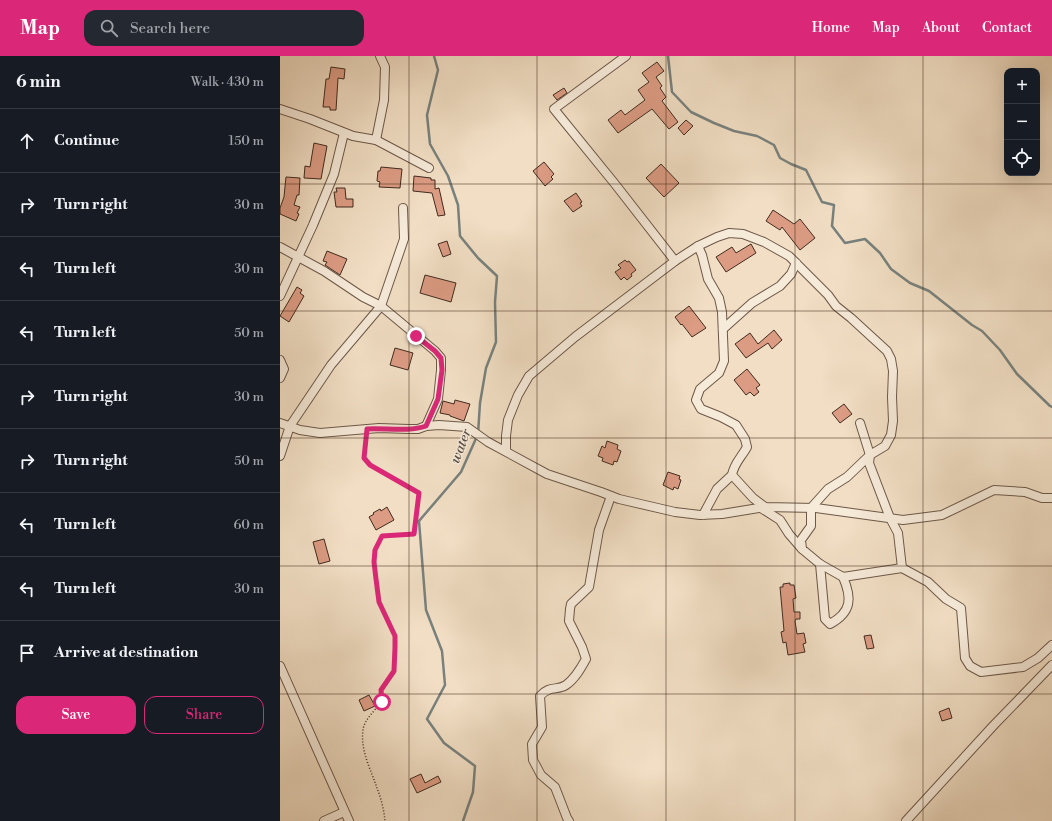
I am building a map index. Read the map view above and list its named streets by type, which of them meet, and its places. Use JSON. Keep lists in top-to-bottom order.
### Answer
{
  "water": ["water"],
  "page": {
    "header": "Map",
    "search": "Search here",
    "nav": [
      "Home",
      "Map",
      "About",
      "Contact"
    ],
    "heading": ["6 min", "Walk · 430 m"],
    "map_buttons": ["+", "−"],
    "list": [
      ["Continue", "150 m"],
      ["Turn right", "30 m"],
      ["Turn left", "30 m"],
      ["Turn left", "50 m"],
      ["Turn right", "30 m"],
      ["Turn right", "50 m"],
      ["Turn left", "60 m"],
      ["Turn left", "30 m"],
      "Arrive at destination"
    ],
    "buttons": ["Save", "Share"]
  }
}
